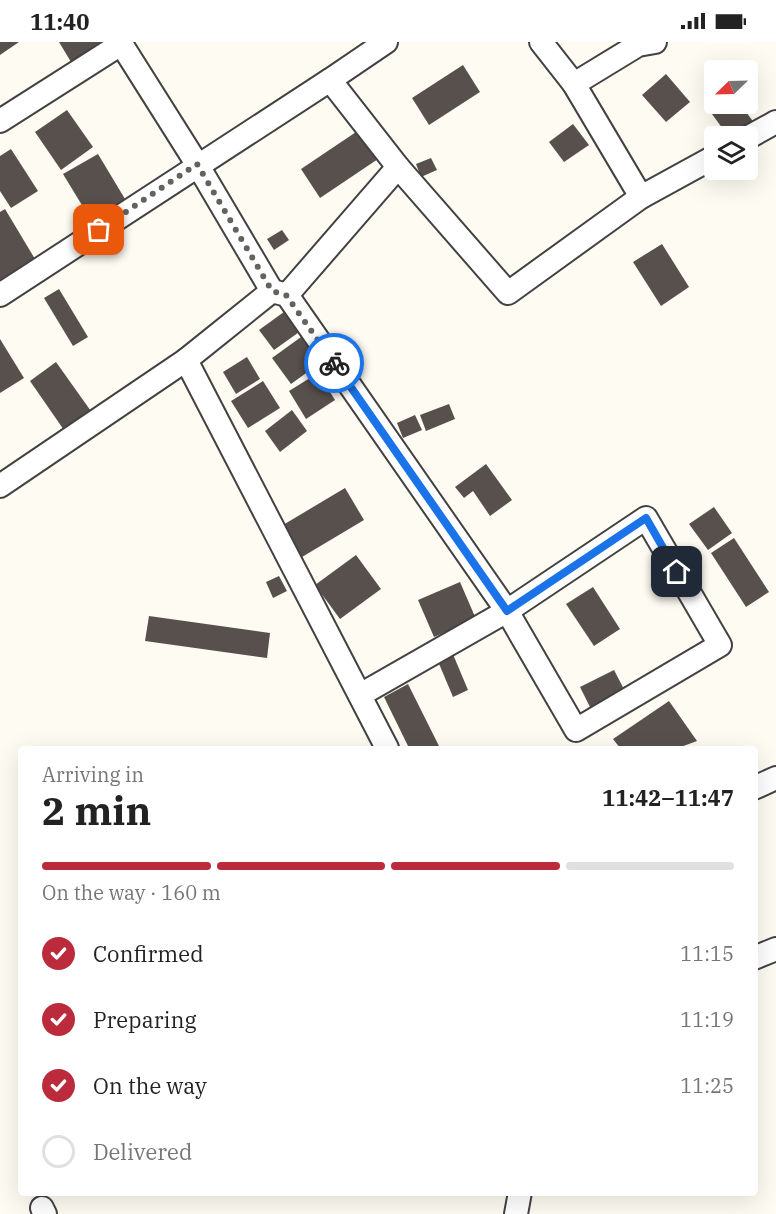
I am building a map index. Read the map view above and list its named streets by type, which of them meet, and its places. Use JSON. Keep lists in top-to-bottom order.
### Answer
{
  "north": "bottom left",
  "page": {
    "status": "11:40",
    "heading": ["2 min", "Arriving in", "11:42–11:47"],
    "bar": "On the way · 160 m",
    "list": [
      ["Confirmed", "11:15"],
      ["Preparing", "11:19"],
      ["On the way", "11:25"],
      "Delivered"
    ]
  }
}
